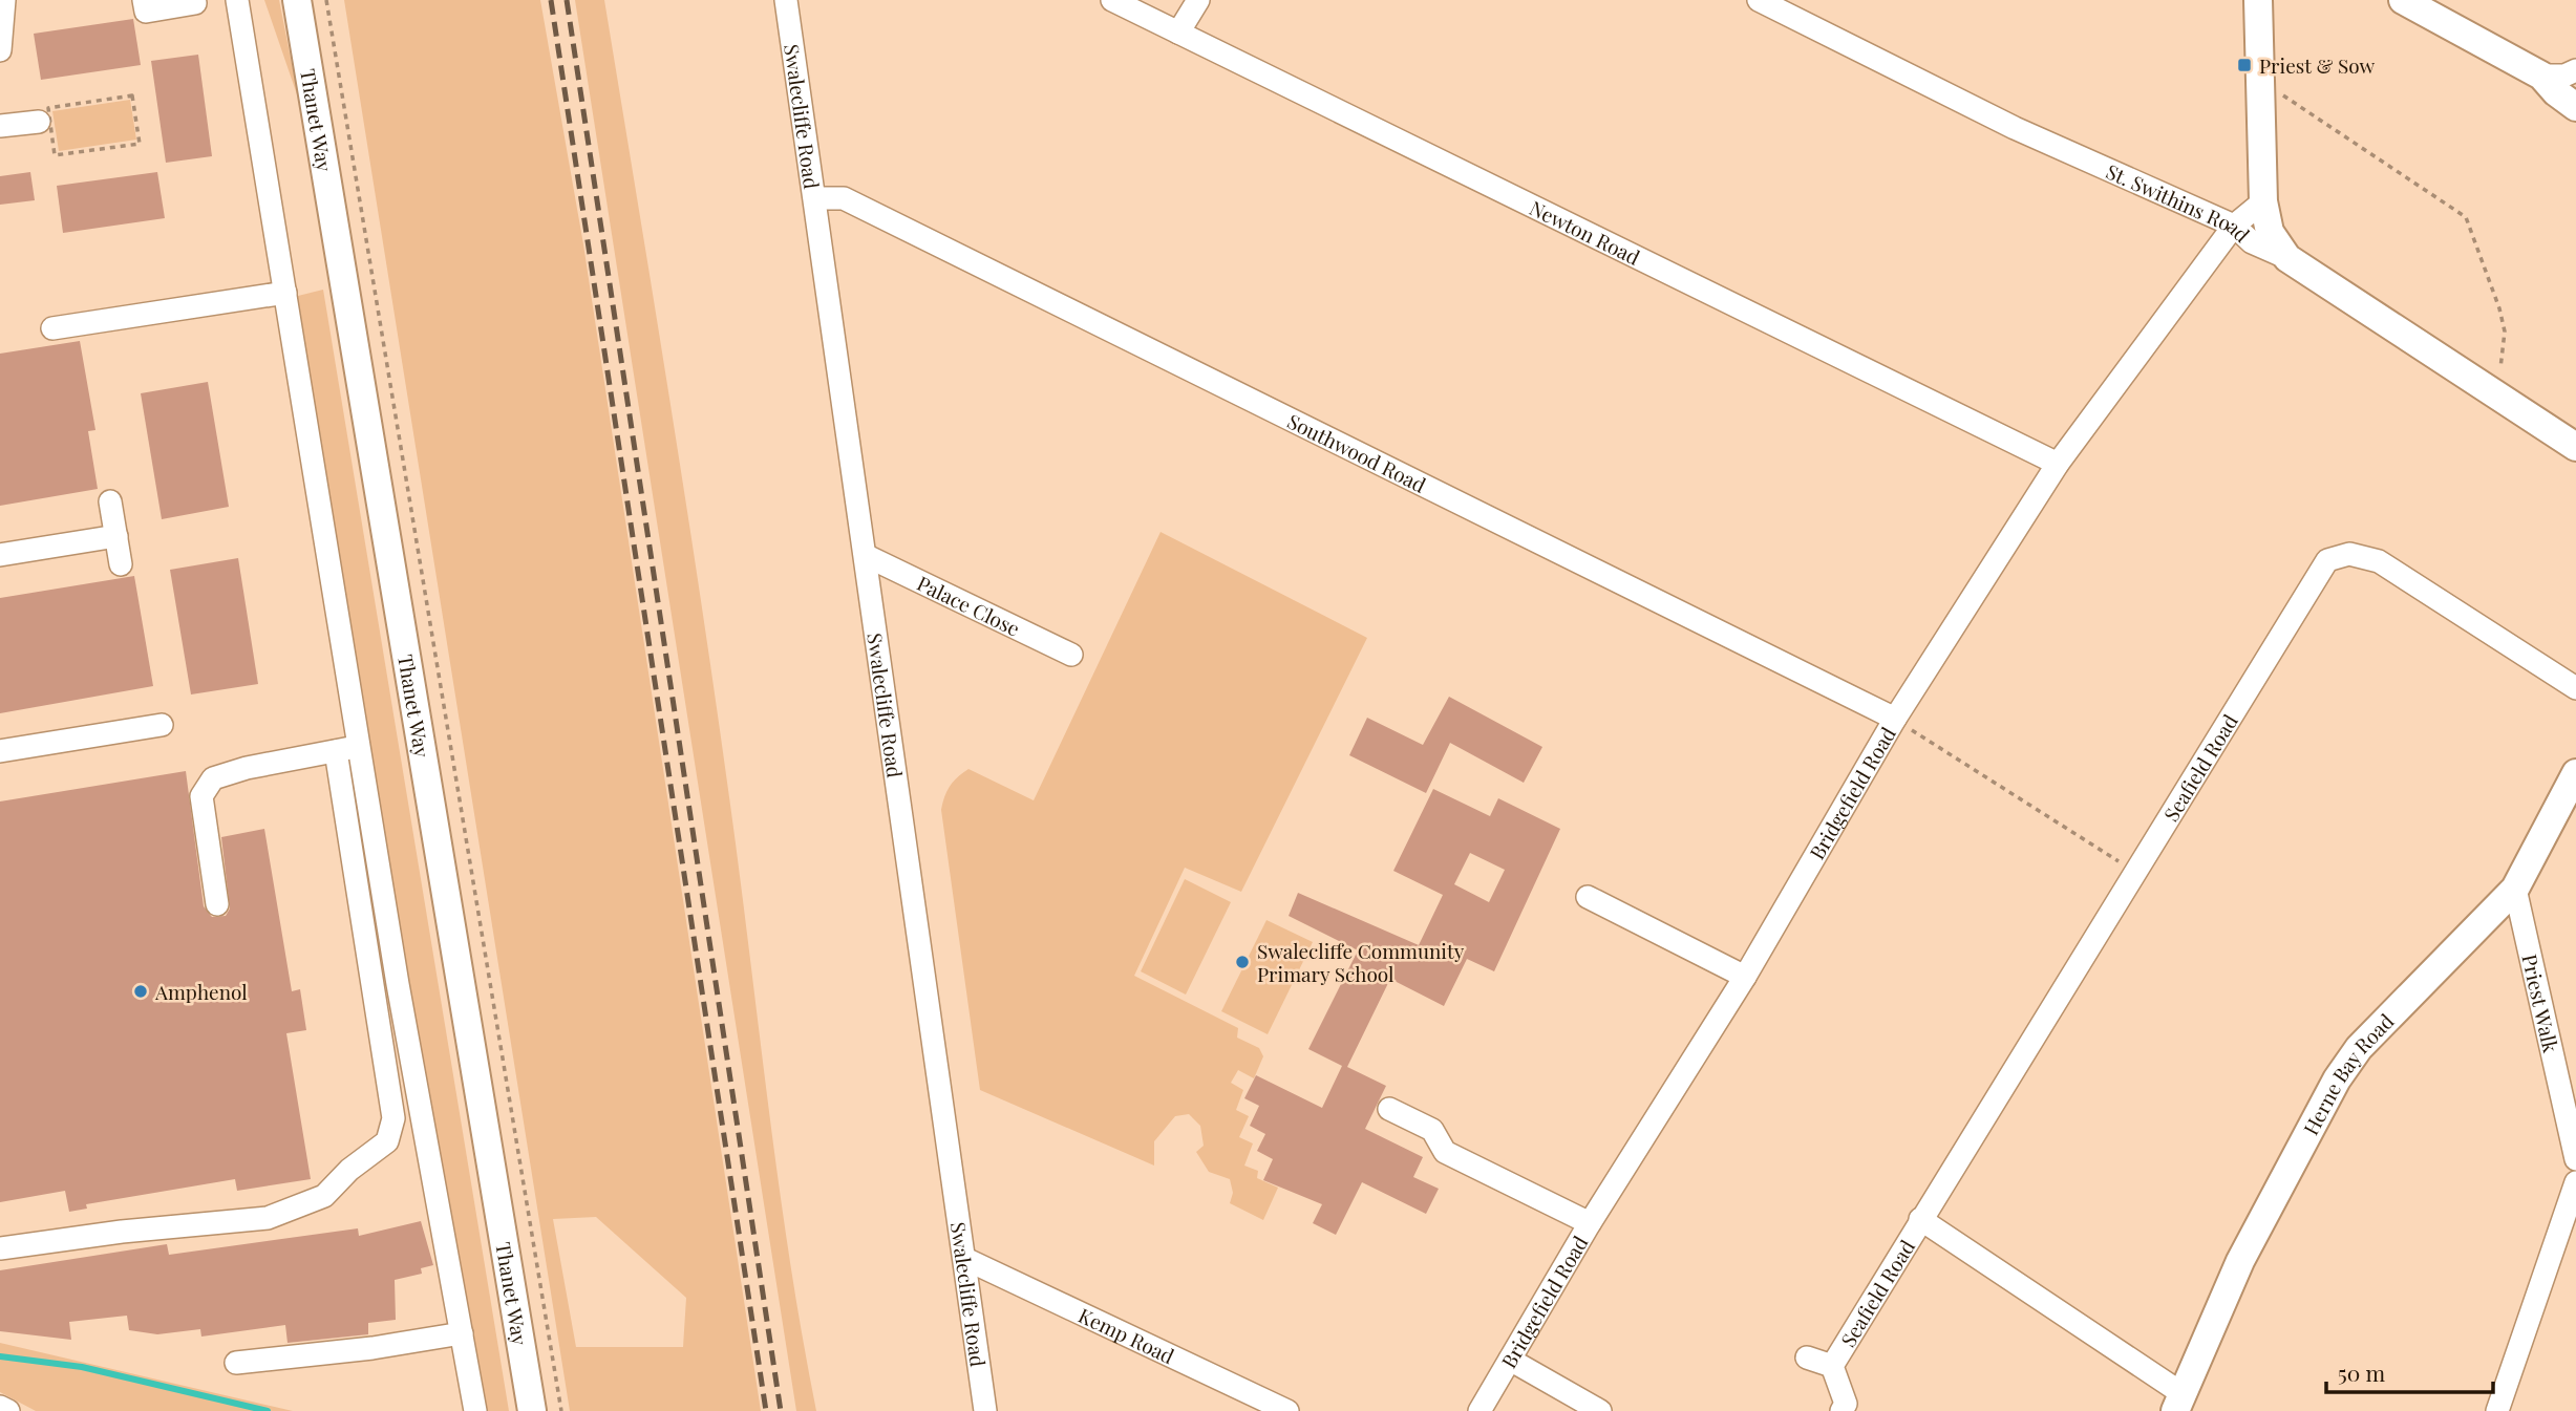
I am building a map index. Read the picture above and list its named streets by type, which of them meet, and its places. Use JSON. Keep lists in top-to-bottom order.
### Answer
{
  "streets": {
    "main road": ["Thanet Way", "St. Swithins Road", "Herne Bay Road"],
    "street": [
      "Swalecliffe Road",
      "Newton Road",
      "Southwood Road",
      "Palace Close",
      "Seafield Road",
      "Bridgefield Road",
      "Priest Walk",
      "Kemp Road"
    ]
  },
  "crossings": [
    ["Swalecliffe Road", "Southwood Road"],
    ["Swalecliffe Road", "Palace Close"],
    ["Swalecliffe Road", "Kemp Road"],
    ["St. Swithins Road", "Bridgefield Road"],
    ["Newton Road", "Bridgefield Road"],
    ["Southwood Road", "Bridgefield Road"],
    ["Seafield Road", "Herne Bay Road"],
    ["Priest Walk", "Herne Bay Road"]
  ],
  "places": {
    "transit": ["Priest & Sow"],
    "other": ["Swalecliffe Community Primary School", "Amphenol"]
  },
  "scale_bar": "50 m"
}
